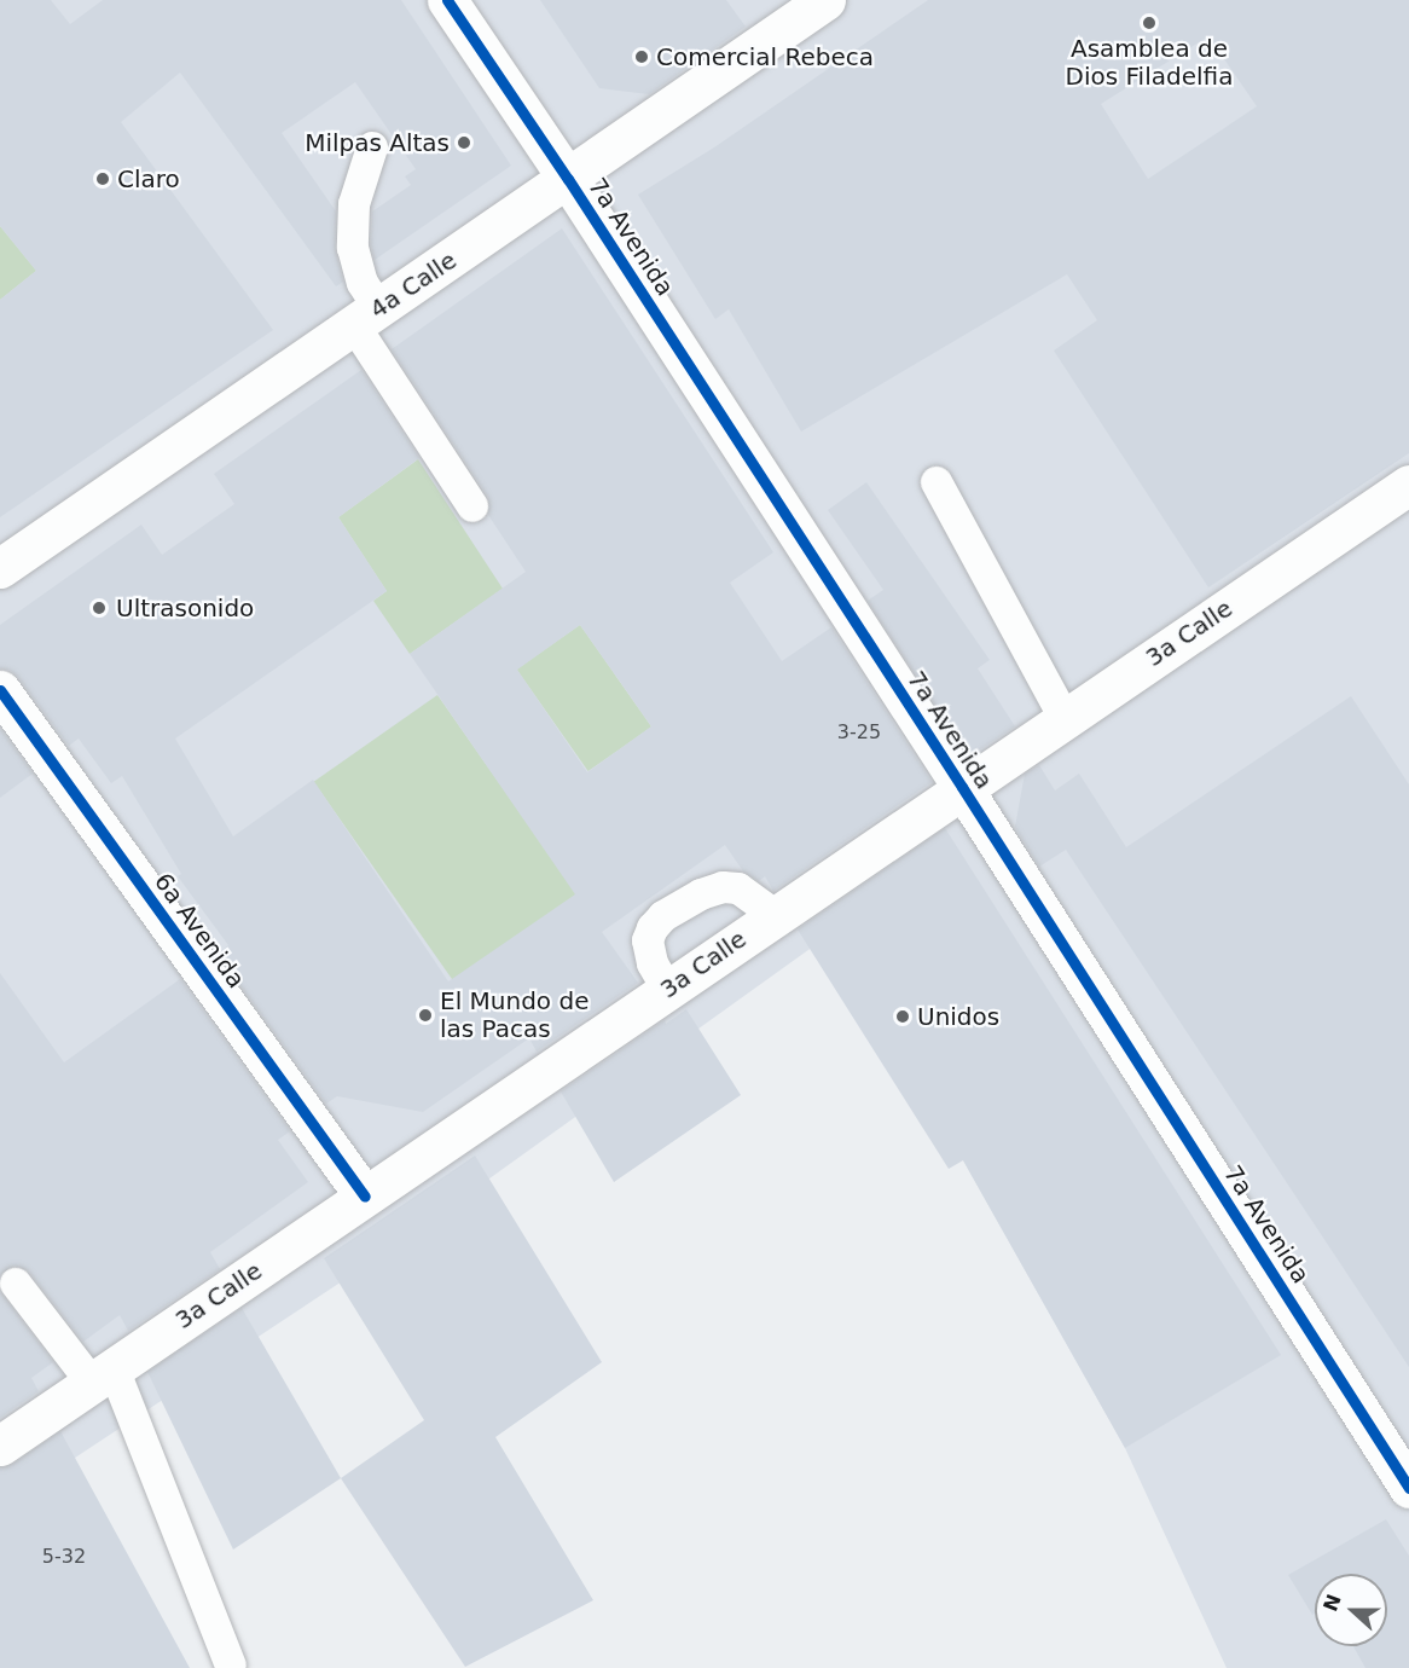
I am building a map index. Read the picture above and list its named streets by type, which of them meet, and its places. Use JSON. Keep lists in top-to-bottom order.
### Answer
{
  "streets": {
    "main road": [
      "7a Avenida",
      "4a Calle",
      "3a Calle",
      "6a Avenida"
    ]
  },
  "crossings": [
    ["7a Avenida", "4a Calle"],
    ["7a Avenida", "3a Calle"],
    ["3a Calle", "6a Avenida"]
  ],
  "places": [
    "Asamblea de Dios Filadelfia",
    "Comercial Rebeca",
    "Milpas Altas",
    "Claro",
    "Ultrasonido",
    "El Mundo de las Pacas",
    "Unidos"
  ],
  "house_numbers": ["3-25", "5-32"],
  "north": "left"
}
